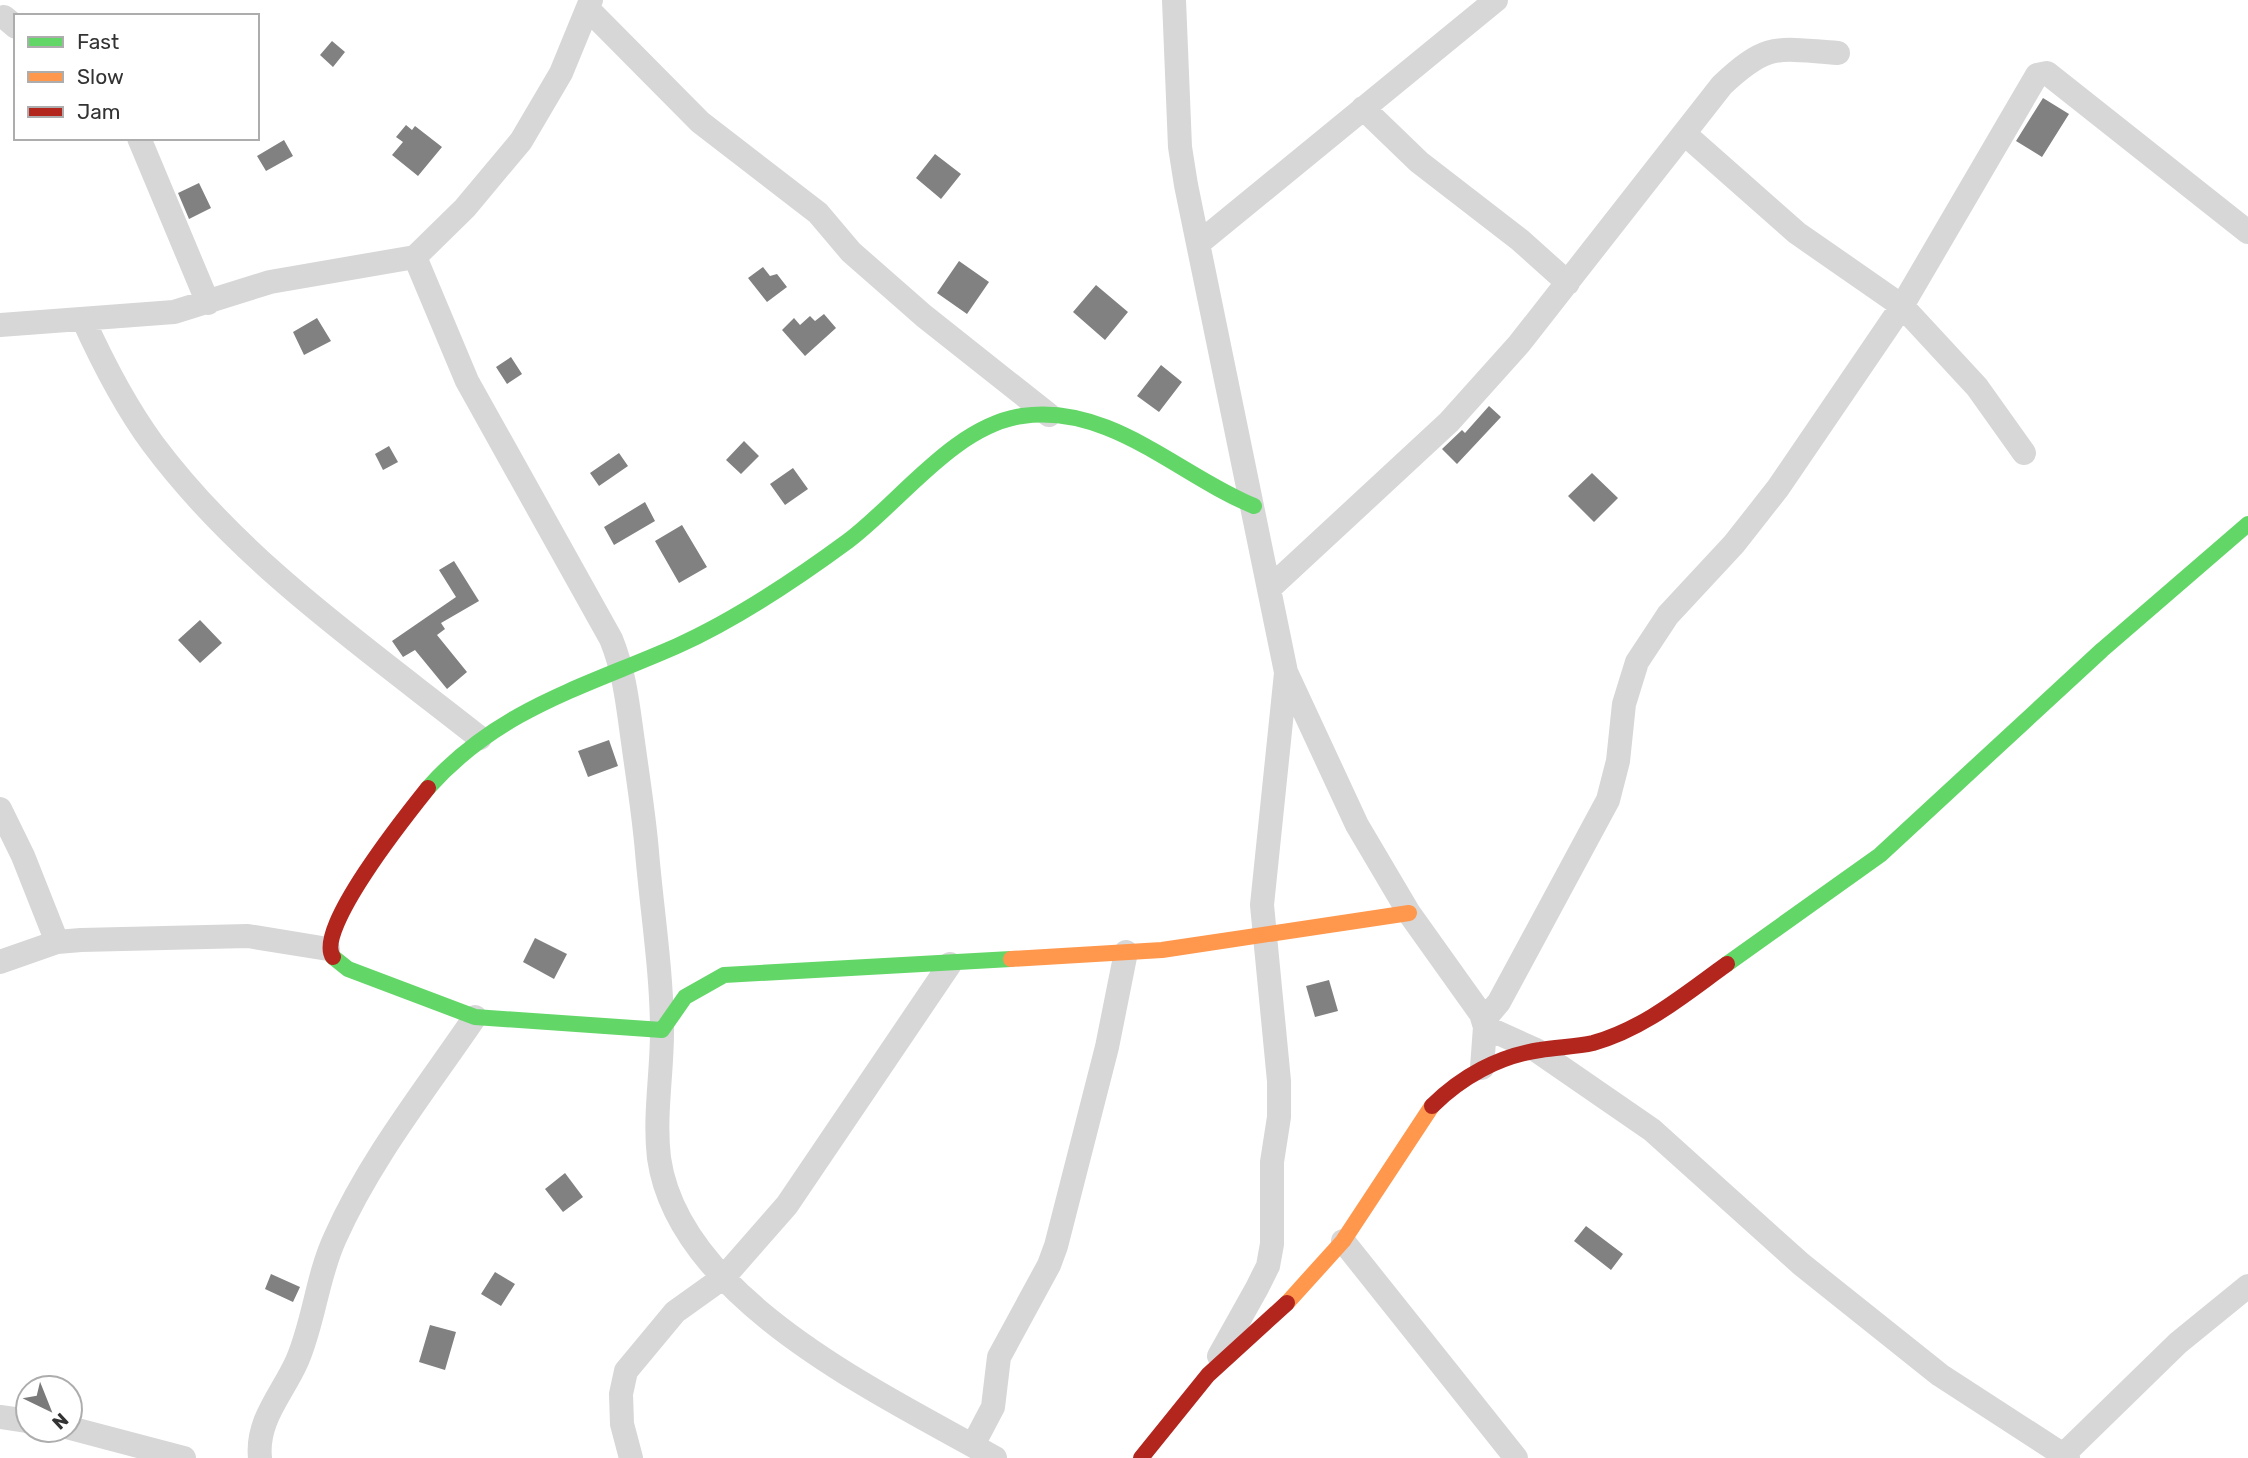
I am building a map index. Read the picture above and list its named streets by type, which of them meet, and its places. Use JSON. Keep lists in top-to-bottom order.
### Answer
{
  "legend": ["Fast", "Slow", "Jam"],
  "north": "bottom right"
}
